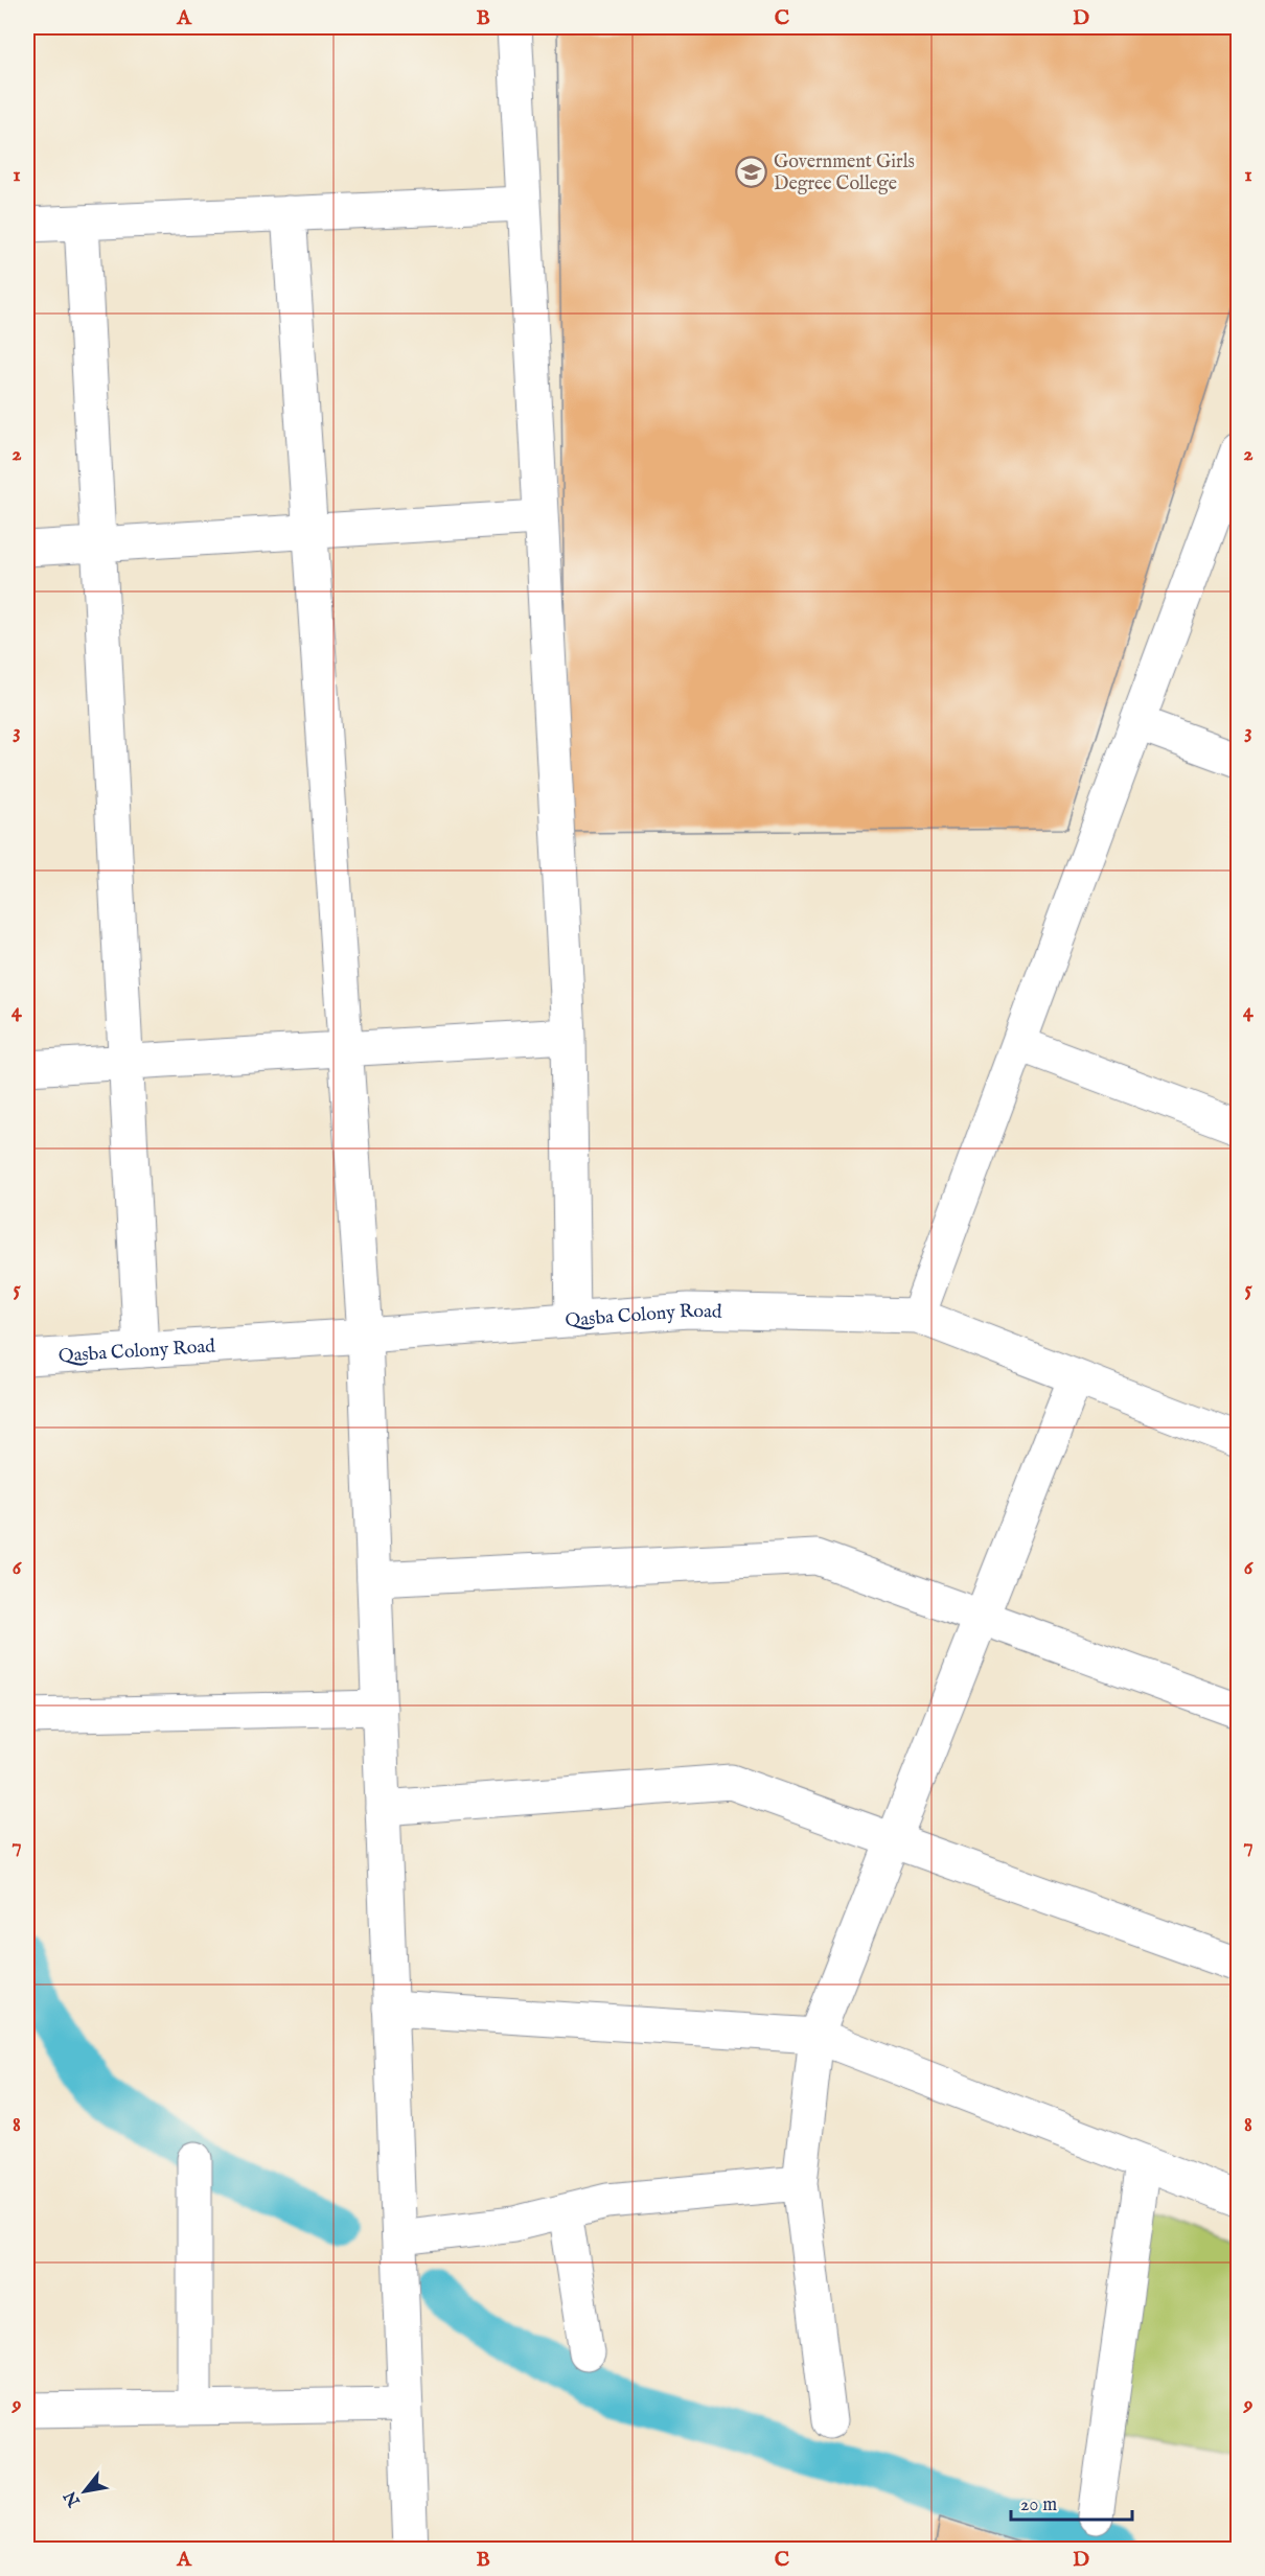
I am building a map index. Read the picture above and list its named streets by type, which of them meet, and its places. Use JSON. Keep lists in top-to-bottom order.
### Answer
{
  "streets": {
    "street": ["Qasba Colony Road"]
  },
  "places": {
    "school or university": ["Government Girls Degree College"]
  },
  "scale_bar": "20 m",
  "north": "bottom left",
  "grid": {
    "columns": [
      "A",
      "B",
      "C",
      "D"
    ],
    "rows": [
      "1",
      "2",
      "3",
      "4",
      "5",
      "6",
      "7",
      "8",
      "9"
    ]
  }
}
